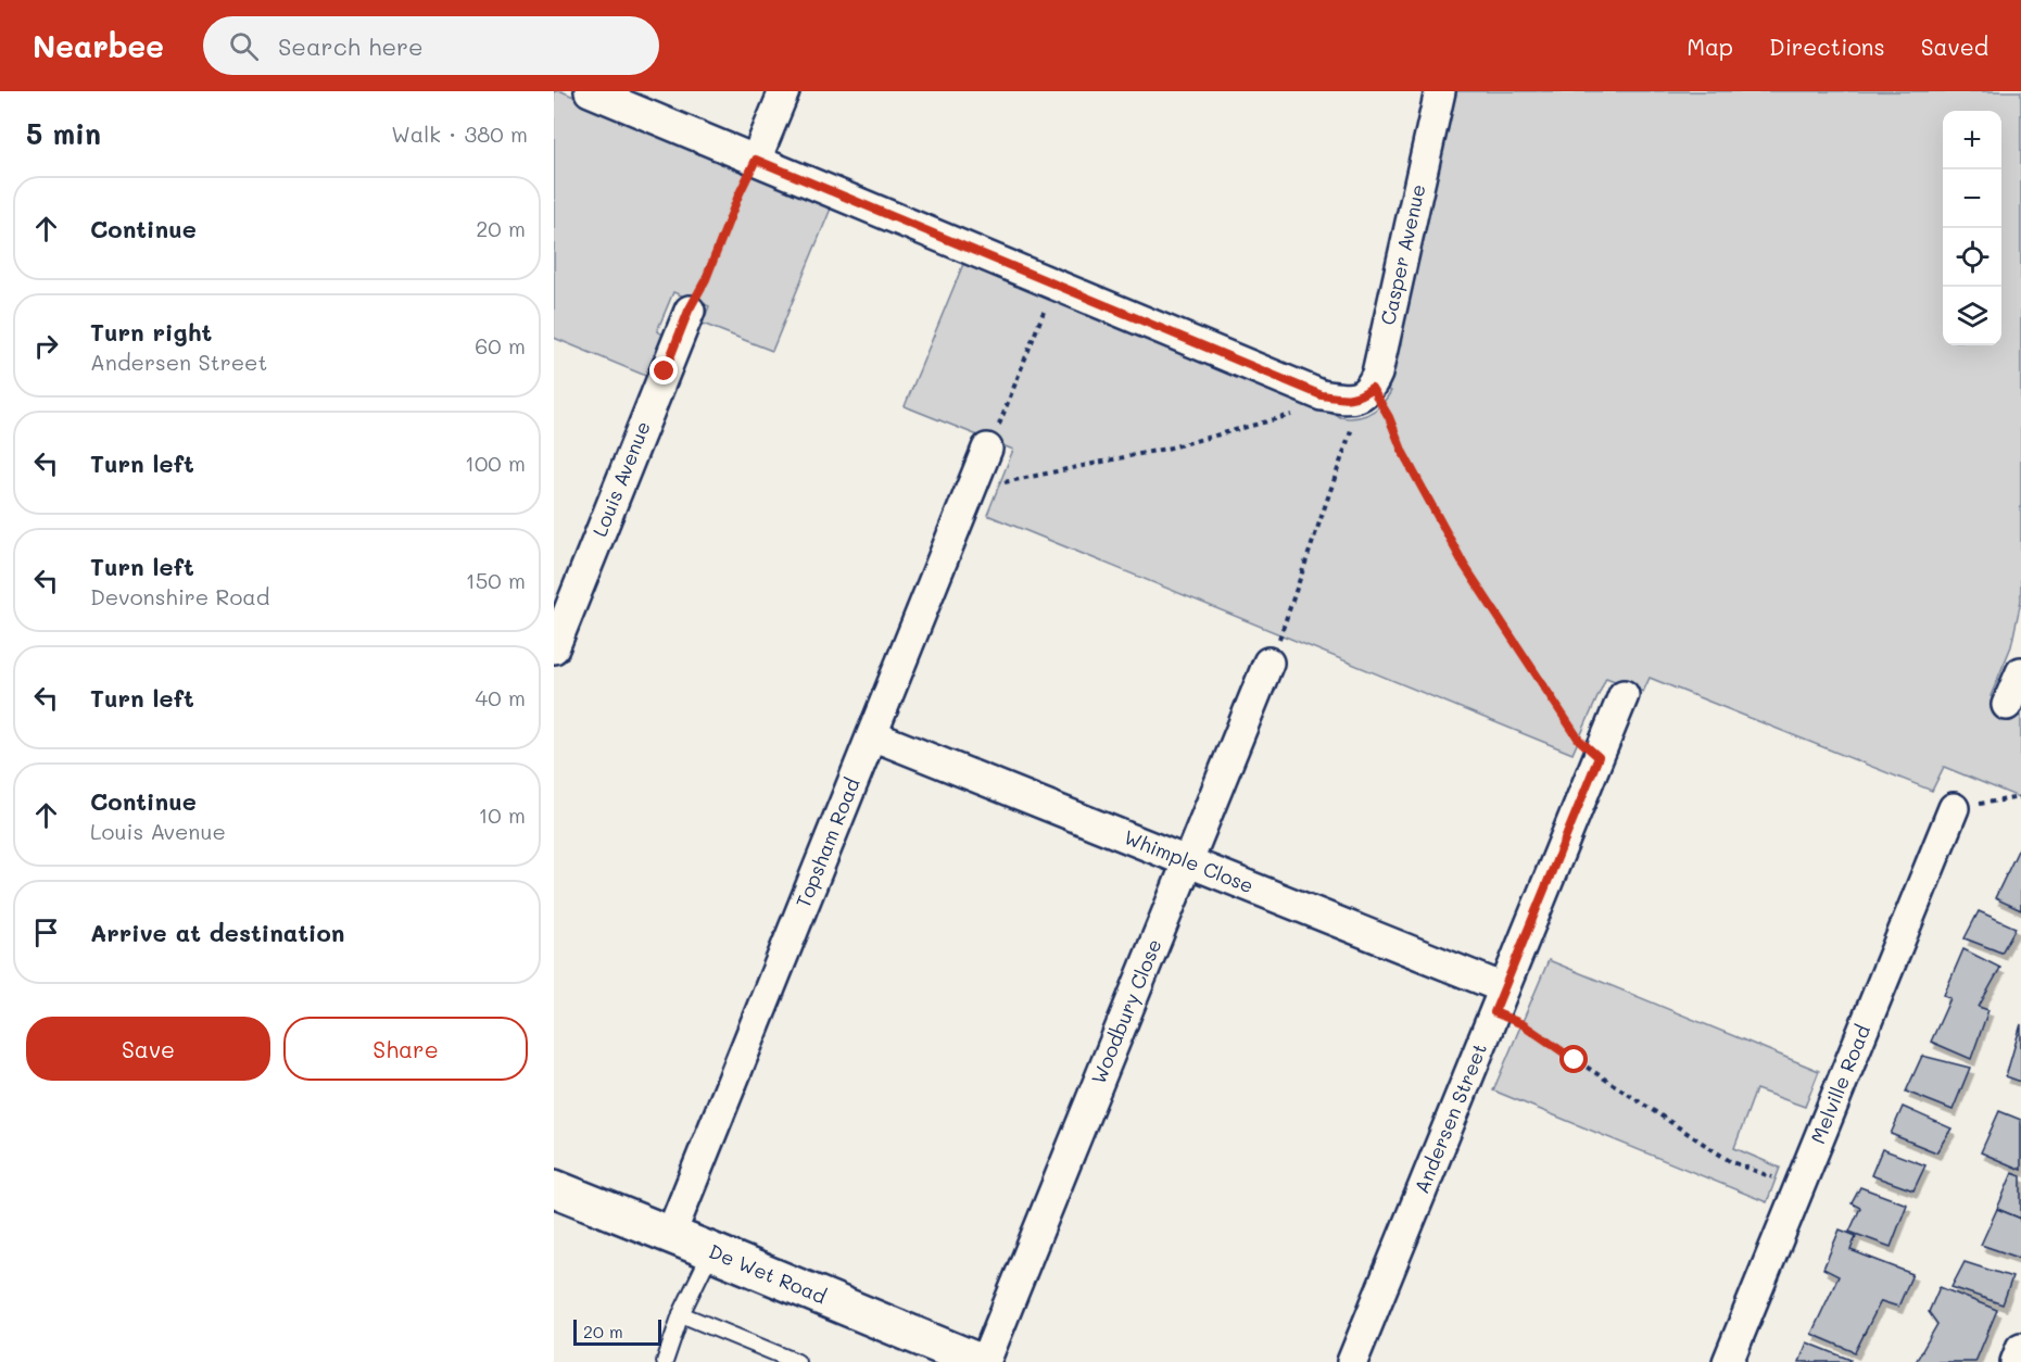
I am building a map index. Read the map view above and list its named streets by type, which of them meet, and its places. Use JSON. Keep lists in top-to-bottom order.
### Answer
{
  "streets": {
    "street": [
      "Casper Avenue",
      "Louis Avenue",
      "Topsham Road",
      "Whimple Close",
      "Woodbury Close",
      "Melville Road",
      "Andersen Street",
      "De Wet Road"
    ]
  },
  "crossings": [
    ["Topsham Road", "Whimple Close"],
    ["Topsham Road", "De Wet Road"],
    ["Whimple Close", "Woodbury Close"],
    ["Whimple Close", "Andersen Street"]
  ],
  "scale_bar": "20 m",
  "page": {
    "header": "Nearbee",
    "search": "Search here",
    "nav": ["Map", "Directions", "Saved"],
    "heading": ["5 min", "Walk · 380 m"],
    "map_buttons": ["+", "−"],
    "list": [
      ["Continue", "20 m"],
      ["Turn right", "Andersen Street", "60 m"],
      ["Turn left", "100 m"],
      ["Turn left", "Devonshire Road", "150 m"],
      ["Turn left", "40 m"],
      ["Continue", "Louis Avenue", "10 m"],
      "Arrive at destination"
    ],
    "buttons": ["Save", "Share"],
    "scale": "20 m"
  }
}
